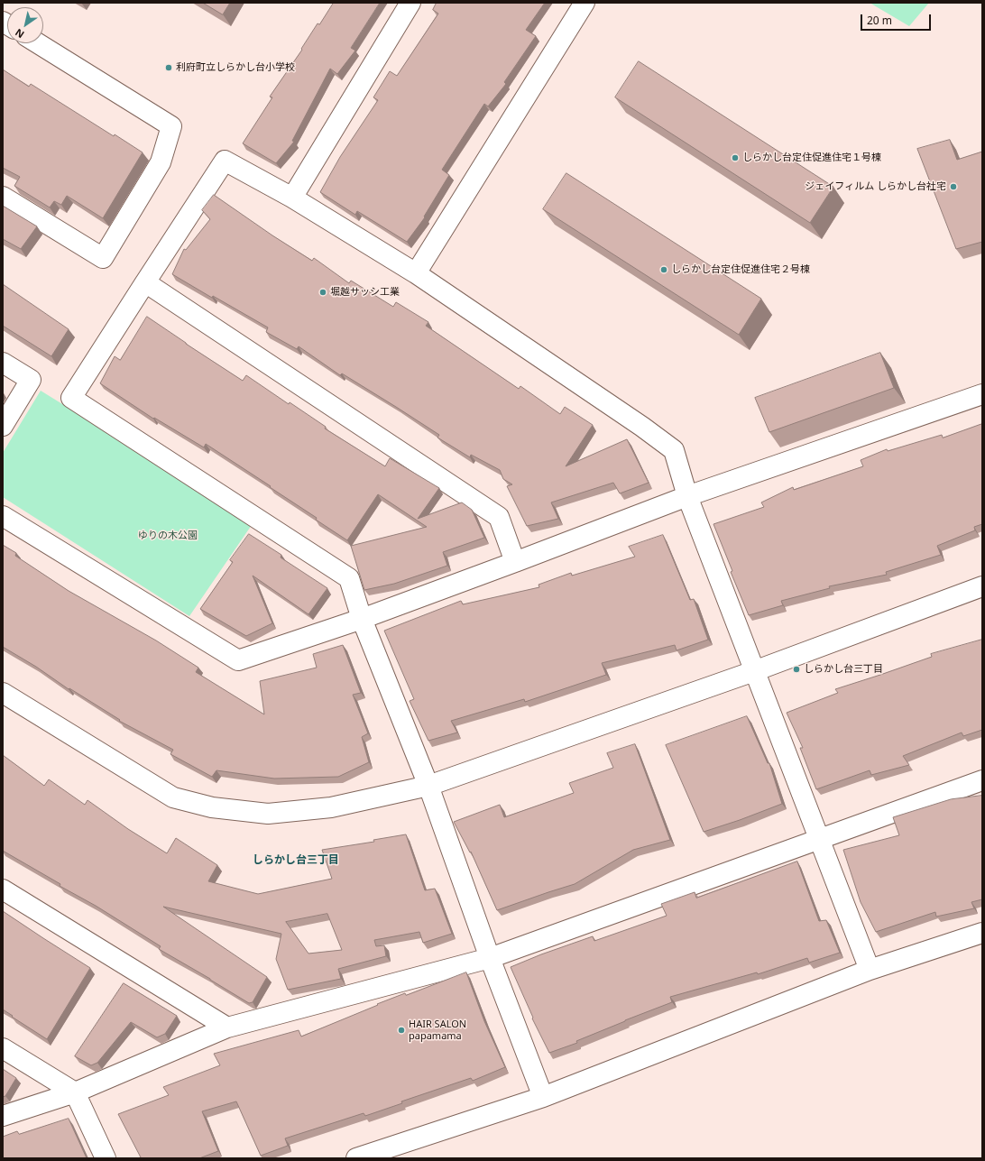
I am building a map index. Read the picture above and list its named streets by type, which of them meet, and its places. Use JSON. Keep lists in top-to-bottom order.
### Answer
{
  "districts": ["しらかし台三丁目"],
  "parks": ["ゆりの木公園"],
  "places": [
    "利府町立しらかし台小学校",
    "しらかし台定住促進住宅１号棟",
    "ジェイフィルム しらかし台社宅",
    "しらかし台定住促進住宅２号棟",
    "堀越サッシ工業",
    "しらかし台三丁目",
    "HAIR SALON papamama"
  ],
  "scale_bar": "20 m",
  "north": "bottom left"
}
